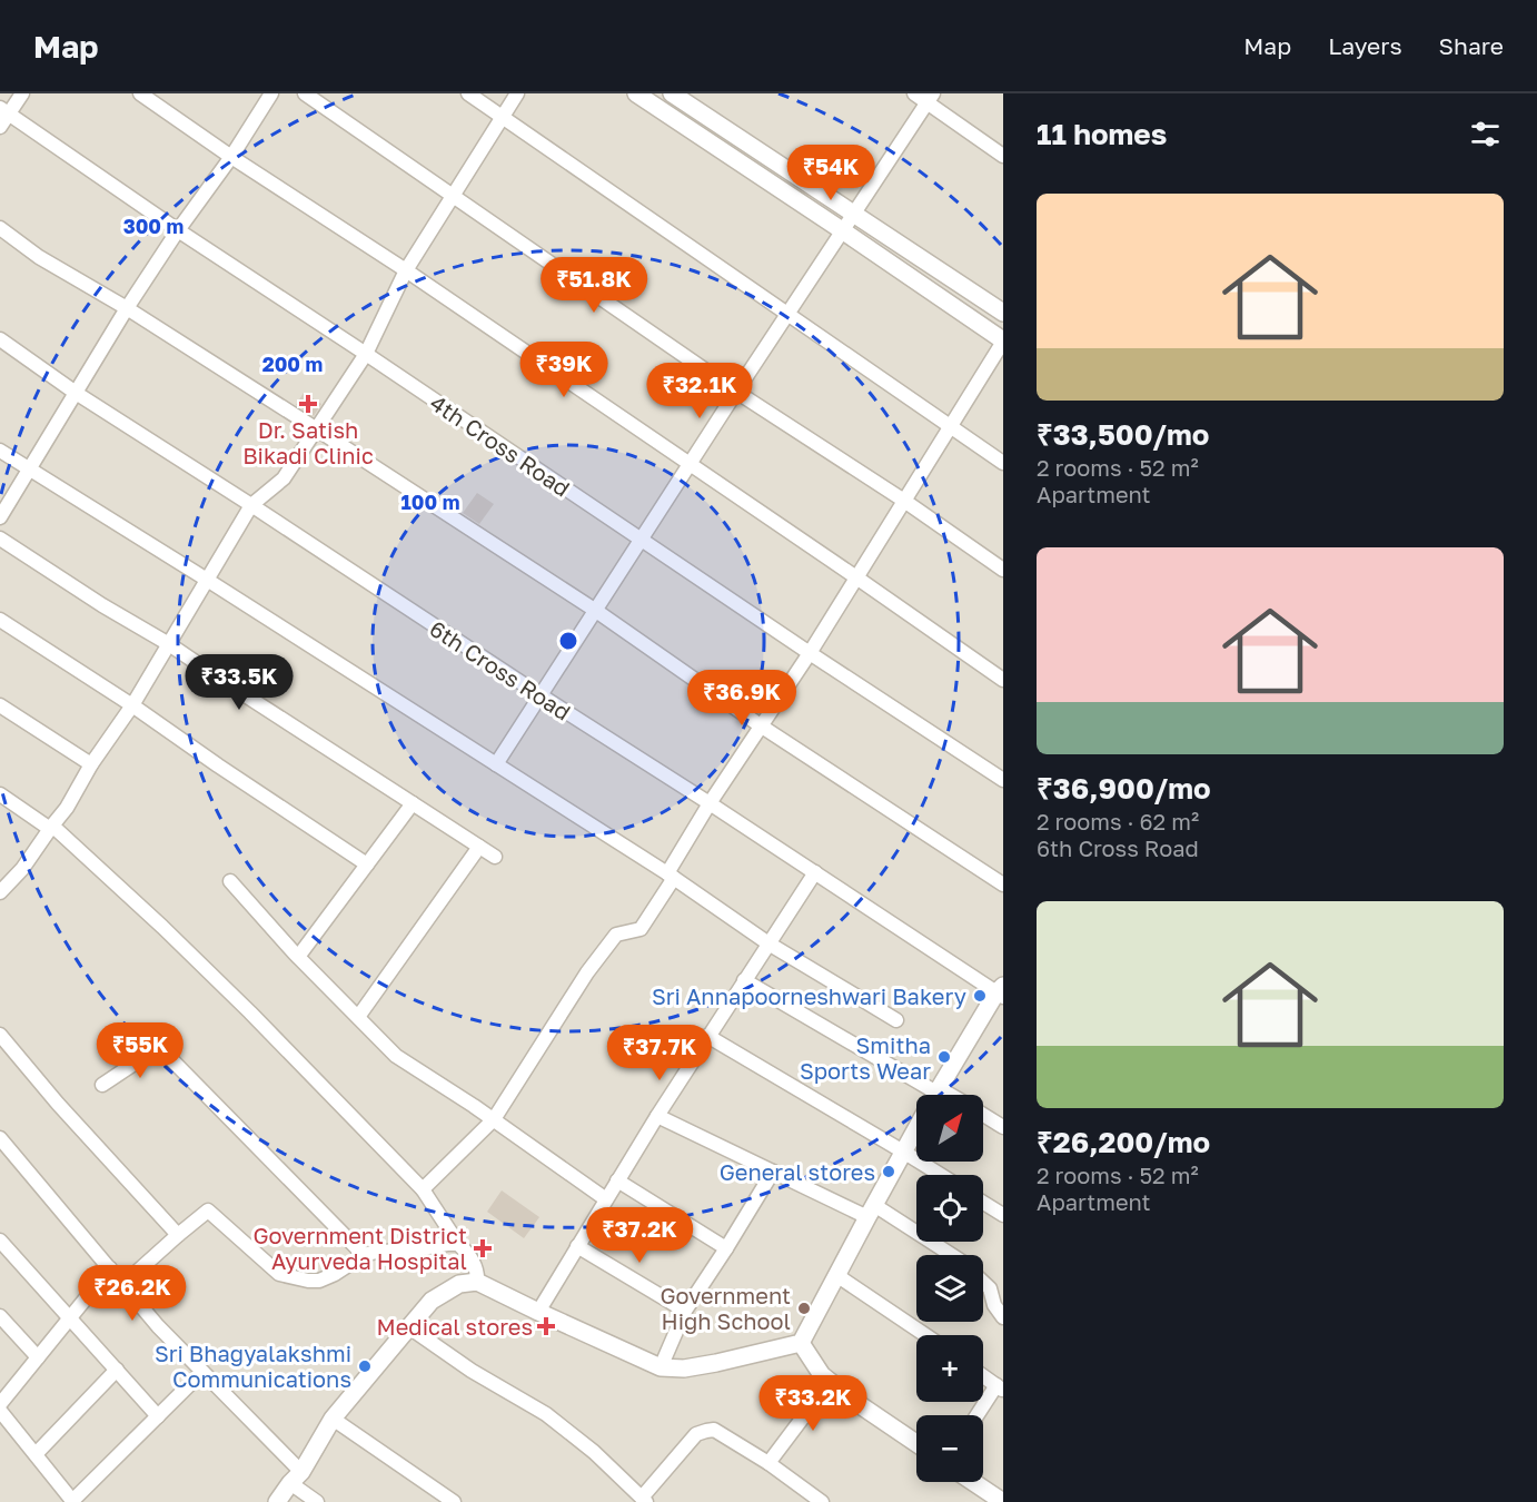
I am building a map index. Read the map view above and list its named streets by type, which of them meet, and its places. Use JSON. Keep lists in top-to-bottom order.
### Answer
{
  "streets": {
    "street": ["4th Cross Road", "6th Cross Road"]
  },
  "places": {
    "health": ["Dr. Satish Bikadi Clinic", "Government District Ayurveda Hospital", "Medical stores"],
    "other": [
      "Sri Annapoorneshwari Bakery",
      "Smitha Sports Wear",
      "General stores",
      "Government High School",
      "Sri Bhagyalakshmi Communications"
    ]
  },
  "north": "top right",
  "page": {
    "header": "Map",
    "nav": ["Map", "Layers", "Share"],
    "heading": "11 homes",
    "price": [
      "₹54K",
      "₹51.8K",
      "₹39K",
      "₹32.1K",
      "₹33.5K",
      "₹36.9K",
      "₹55K",
      "₹37.7K",
      "₹37.2K",
      "₹26.2K",
      "₹33.2K"
    ],
    "list": [
      {
        "name": "₹33,500/mo",
        "note": "2 rooms · 52 m² · Apartment"
      },
      {
        "name": "₹36,900/mo",
        "note": "2 rooms · 62 m² · 6th Cross Road"
      },
      {
        "name": "₹26,200/mo",
        "note": "2 rooms · 52 m² · Apartment"
      }
    ],
    "map_buttons": ["+", "−"]
  },
  "rings": ["300 m", "200 m", "100 m"]
}
